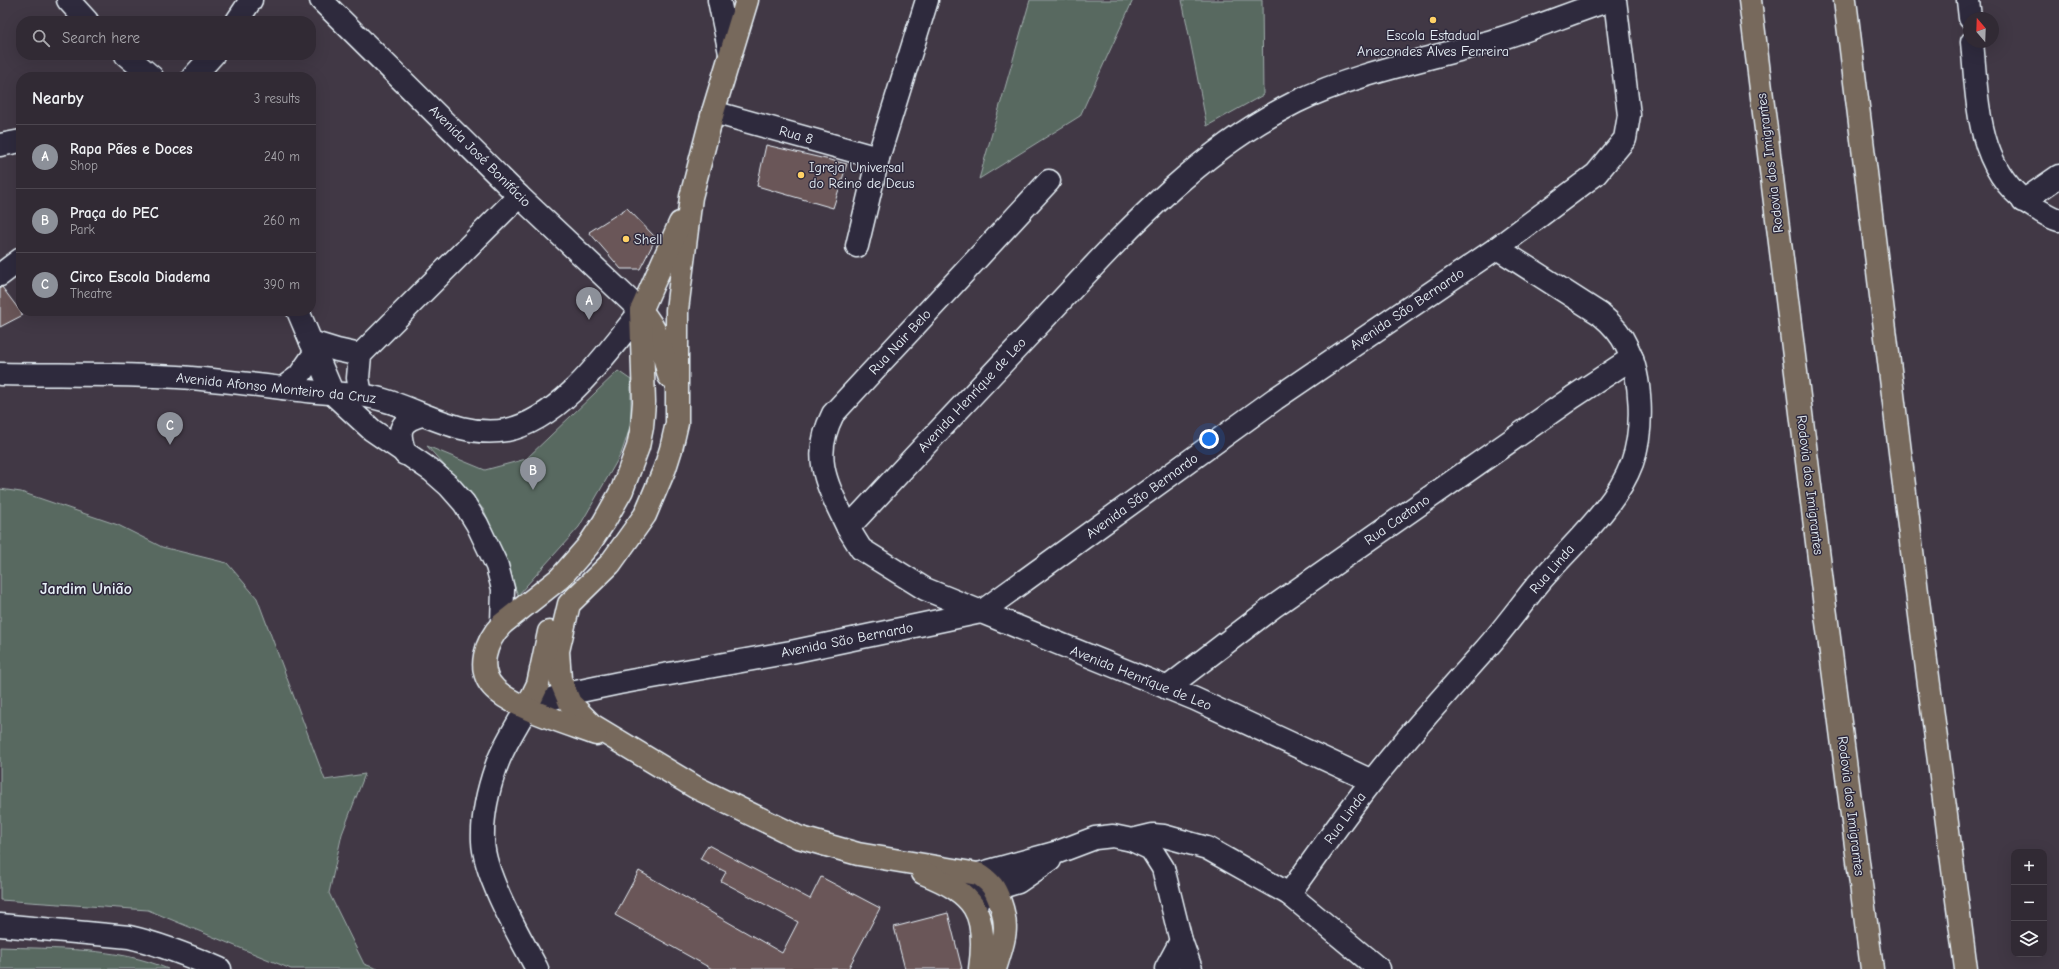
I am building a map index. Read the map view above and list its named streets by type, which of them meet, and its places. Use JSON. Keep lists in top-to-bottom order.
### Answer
{
  "streets": {
    "main road": ["Rodovia dos Imigrantes"],
    "street": [
      "Rua 8",
      "Avenida José Bonifácio",
      "Avenida São Bernardo",
      "Rua Nair Belo",
      "Avenida Afonso Monteiro da Cruz",
      "Avenida Henríque de Leo",
      "Rua Caetano",
      "Rua Linda"
    ]
  },
  "crossings": [
    ["Avenida José Bonifácio", "Avenida Afonso Monteiro da Cruz"],
    ["Avenida São Bernardo", "Avenida Henríque de Leo"],
    ["Avenida São Bernardo", "Rua Linda"],
    ["Rua Nair Belo", "Avenida Henríque de Leo"],
    ["Avenida Henríque de Leo", "Rua Caetano"],
    ["Avenida Henríque de Leo", "Rua Linda"],
    ["Rua Caetano", "Rua Linda"]
  ],
  "districts": ["Jardim União"],
  "places": ["Escola Estadual Anecondes Alves Ferreira", "Igreja Universal do Reino de Deus", "Shell"],
  "north": "top",
  "page": {
    "search": "Search here",
    "heading": ["Nearby", "3 results"],
    "list": [
      {
        "mark": "A",
        "name": "Rapa Pães e Doces",
        "note": "Shop",
        "value": "240 m"
      },
      {
        "mark": "B",
        "name": "Praça do PEC",
        "note": "Park",
        "value": "260 m"
      },
      {
        "mark": "C",
        "name": "Circo Escola Diadema",
        "note": "Theatre",
        "value": "390 m"
      }
    ],
    "pins": ["A", "C", "B"],
    "map_buttons": ["+", "−"]
  }
}
